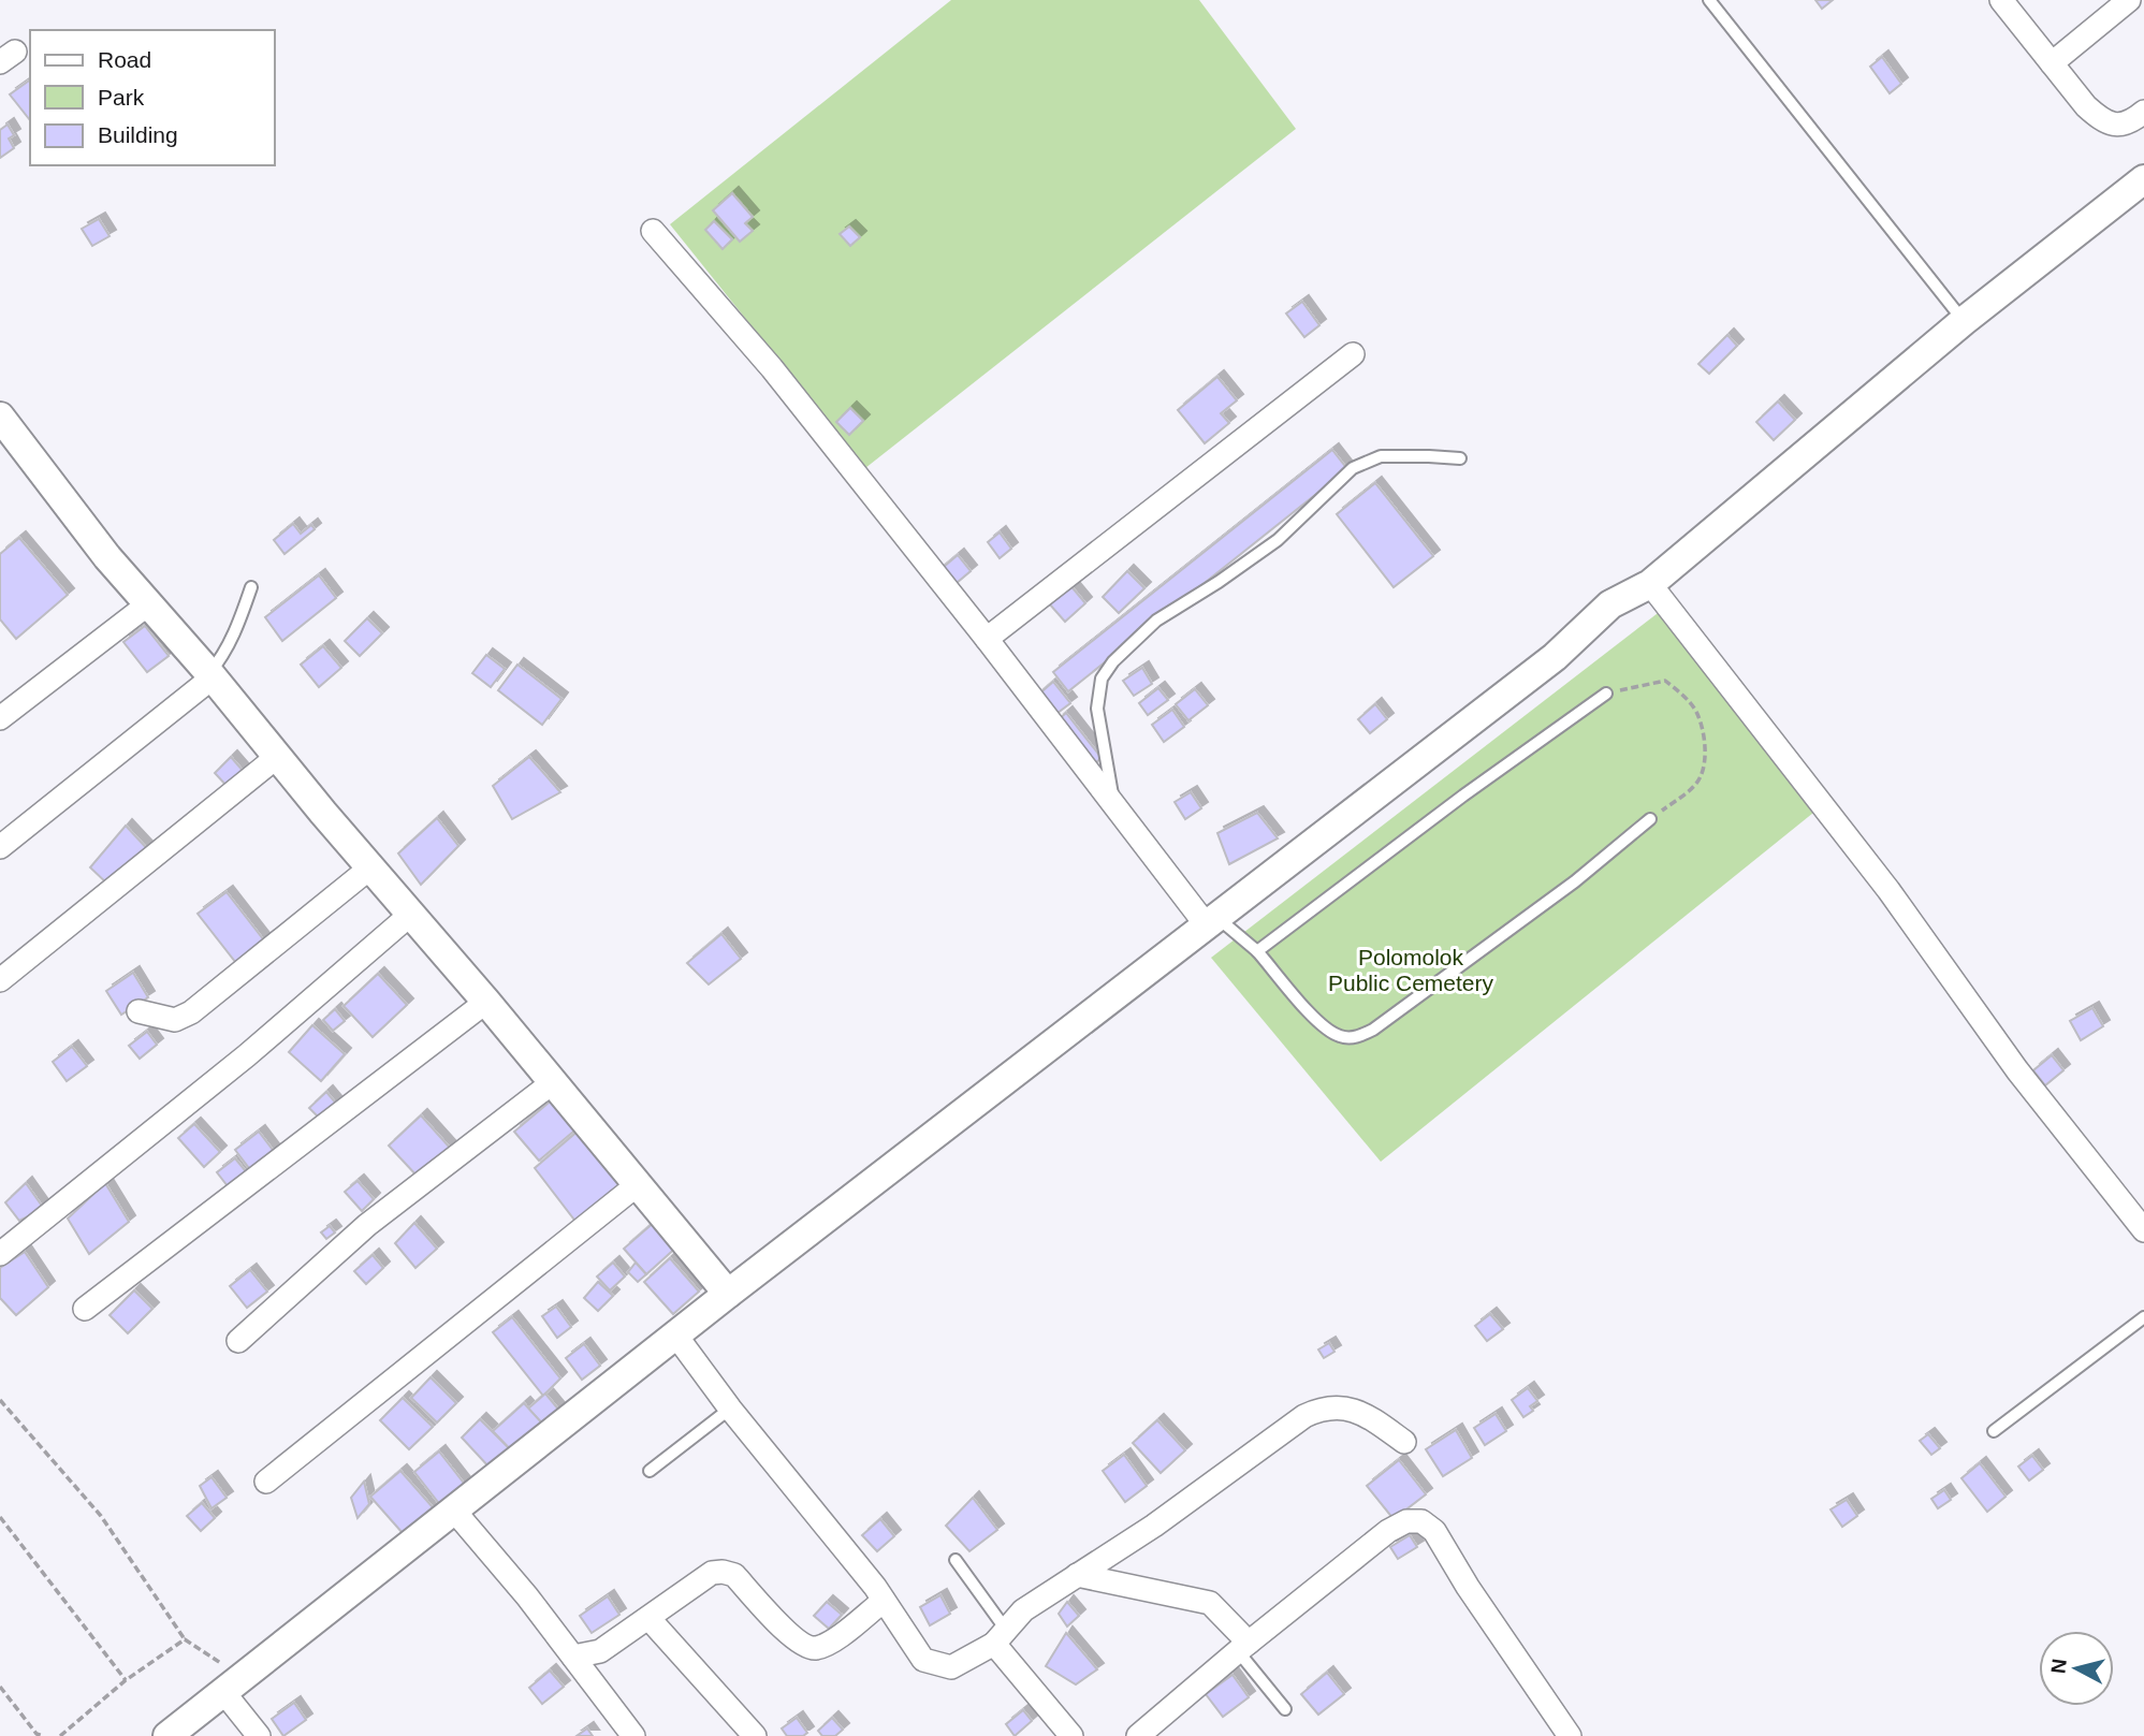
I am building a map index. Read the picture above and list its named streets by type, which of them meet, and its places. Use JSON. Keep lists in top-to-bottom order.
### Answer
{
  "parks": ["Polomolok Public Cemetery"],
  "legend": ["Road", "Park", "Building"],
  "north": "left"
}
